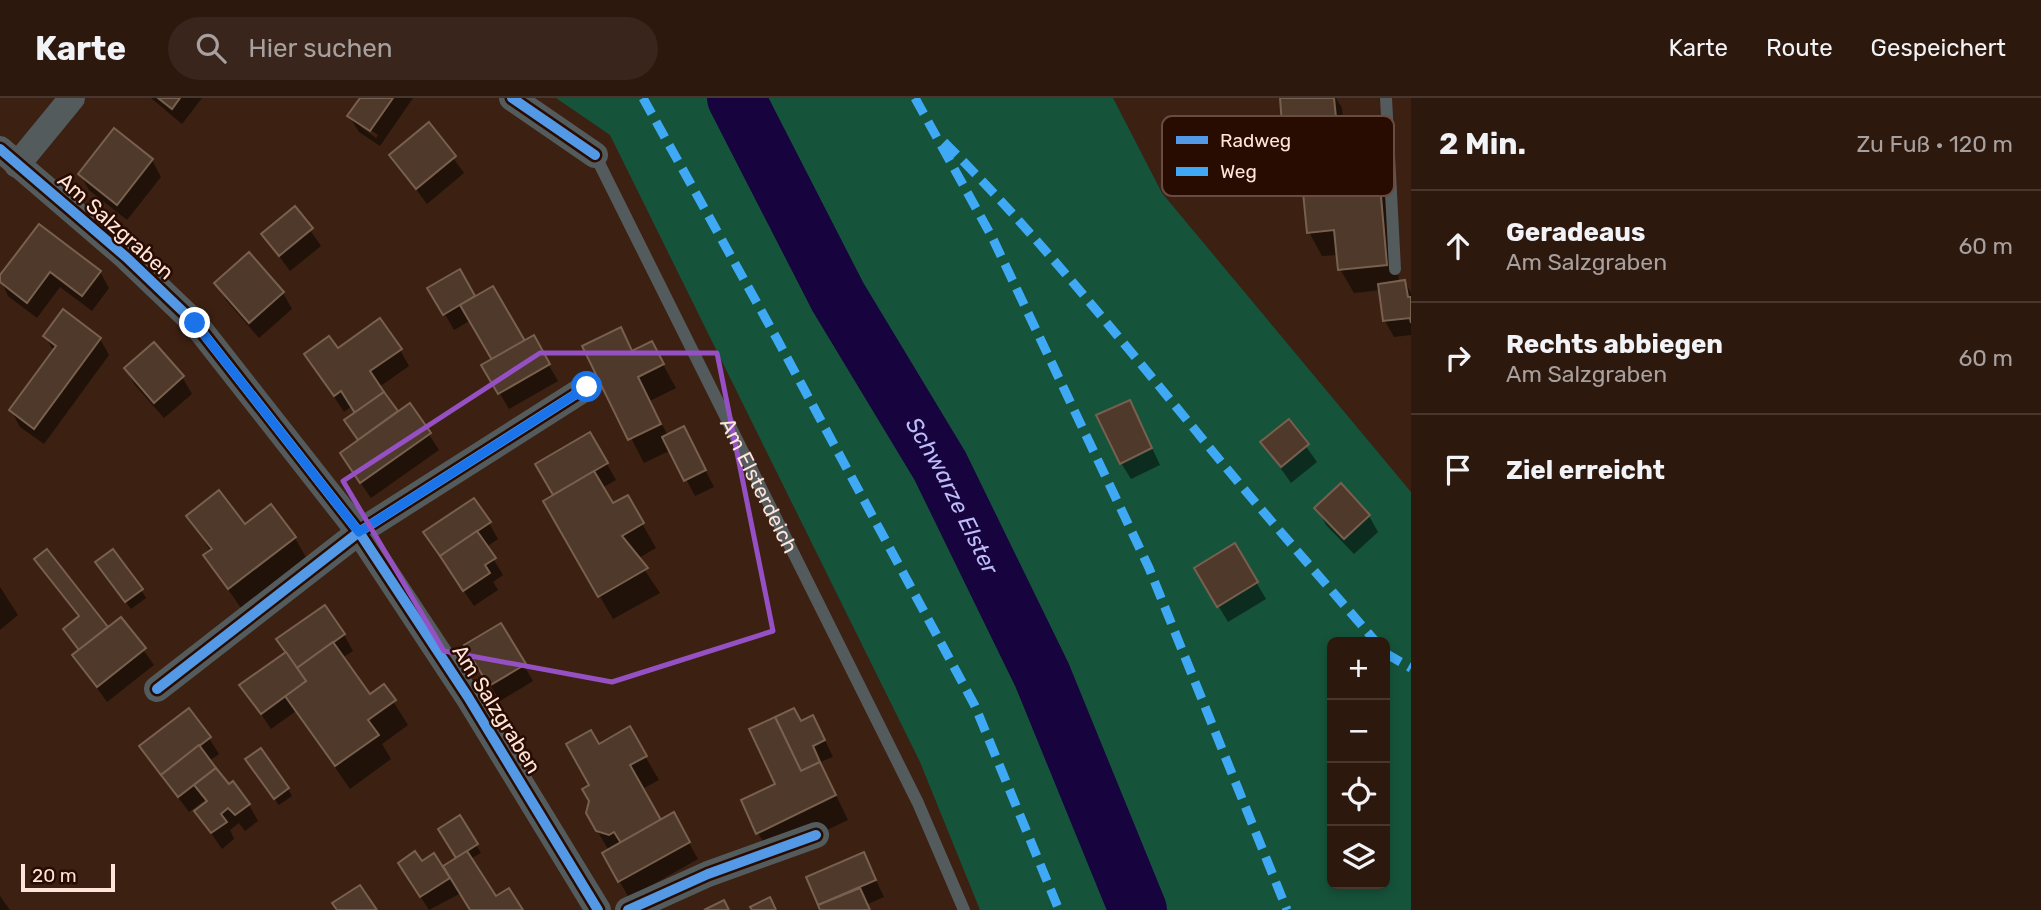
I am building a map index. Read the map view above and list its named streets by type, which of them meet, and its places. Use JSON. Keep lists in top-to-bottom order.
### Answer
{
  "streets": {
    "street": ["Am Salzgraben", "Am Elsterdeich"]
  },
  "water": ["Schwarze Elster"],
  "legend": ["Radweg", "Weg"],
  "scale_bar": "20 m",
  "page": {
    "header": "Karte",
    "search": "Hier suchen",
    "nav": ["Karte", "Route", "Gespeichert"],
    "heading": ["2 Min.", "Zu Fuß · 120 m"],
    "list": [
      ["Geradeaus", "Am Salzgraben", "60 m"],
      ["Rechts abbiegen", "Am Salzgraben", "60 m"],
      "Ziel erreicht"
    ],
    "map_buttons": ["+", "−"],
    "scale": "20 m"
  }
}
